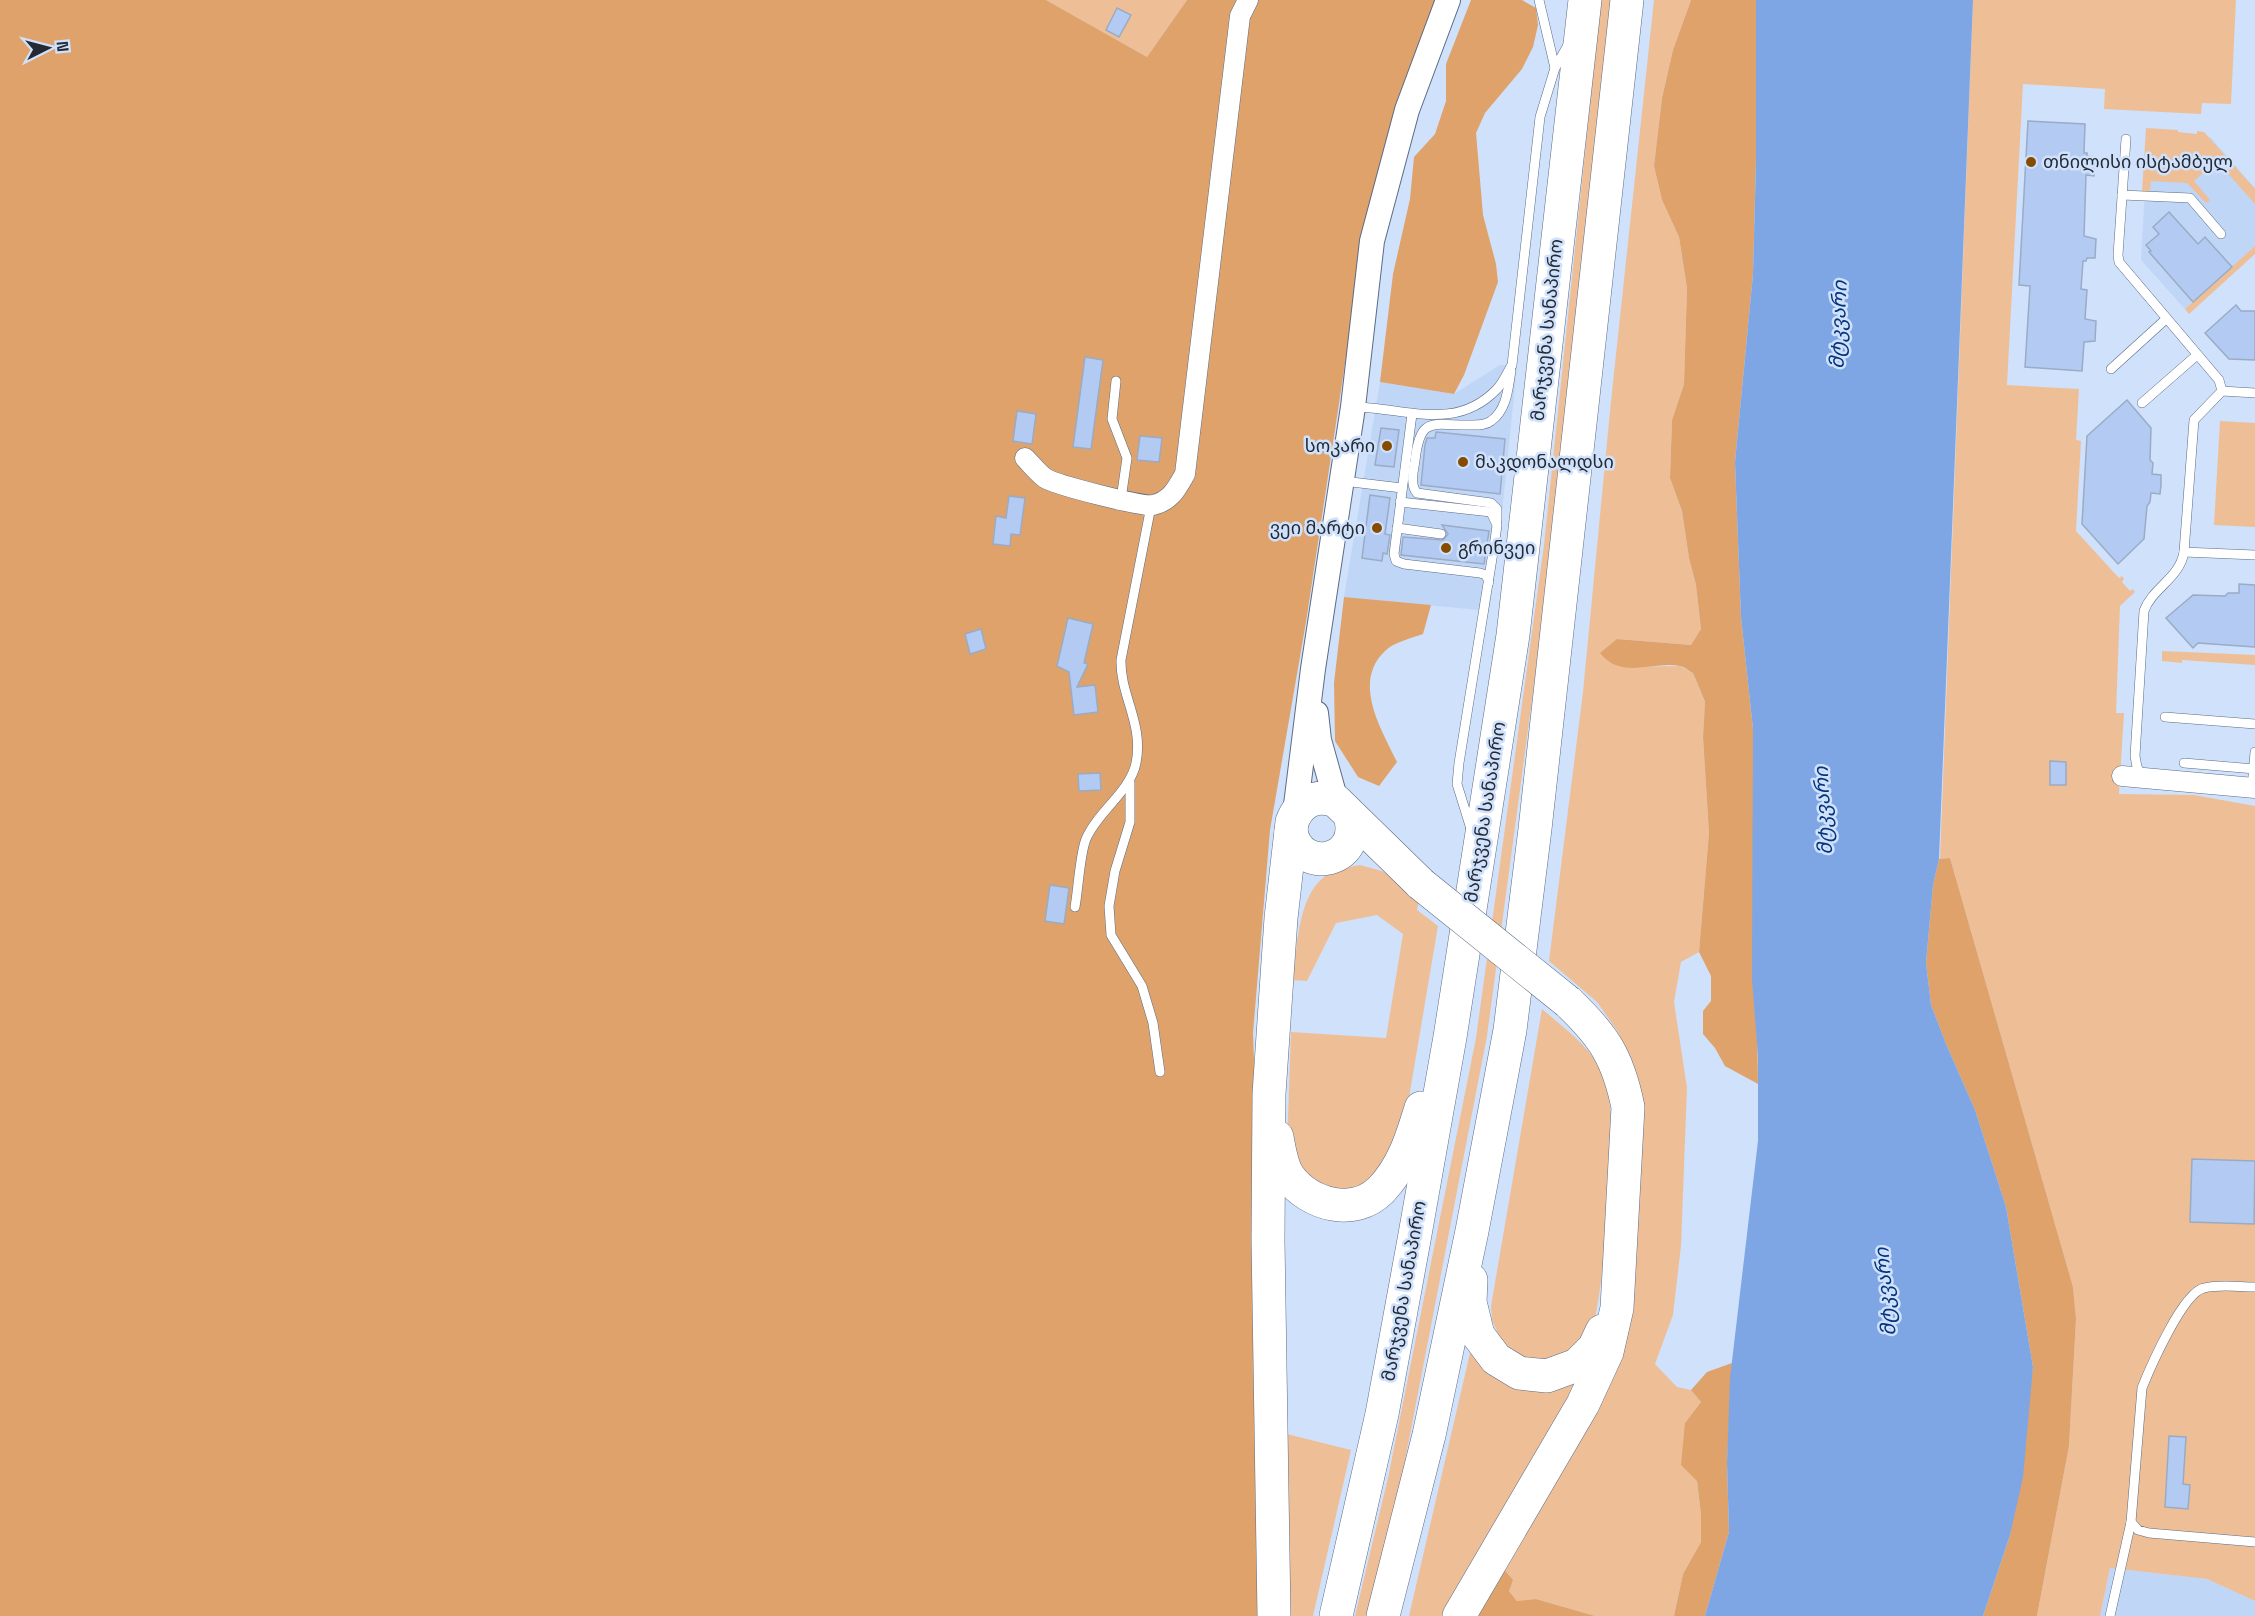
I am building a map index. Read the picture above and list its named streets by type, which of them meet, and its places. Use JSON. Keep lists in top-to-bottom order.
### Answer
{
  "streets": {
    "highway": ["მარჯვენა სანაპირო"]
  },
  "water": ["მტკვარი"],
  "places": [
    "თნილისი ისტამბულ",
    "სოკარი",
    "მაკდონალდსი",
    "ვეი მარტი",
    "გრინვეი"
  ],
  "north": "right"
}
